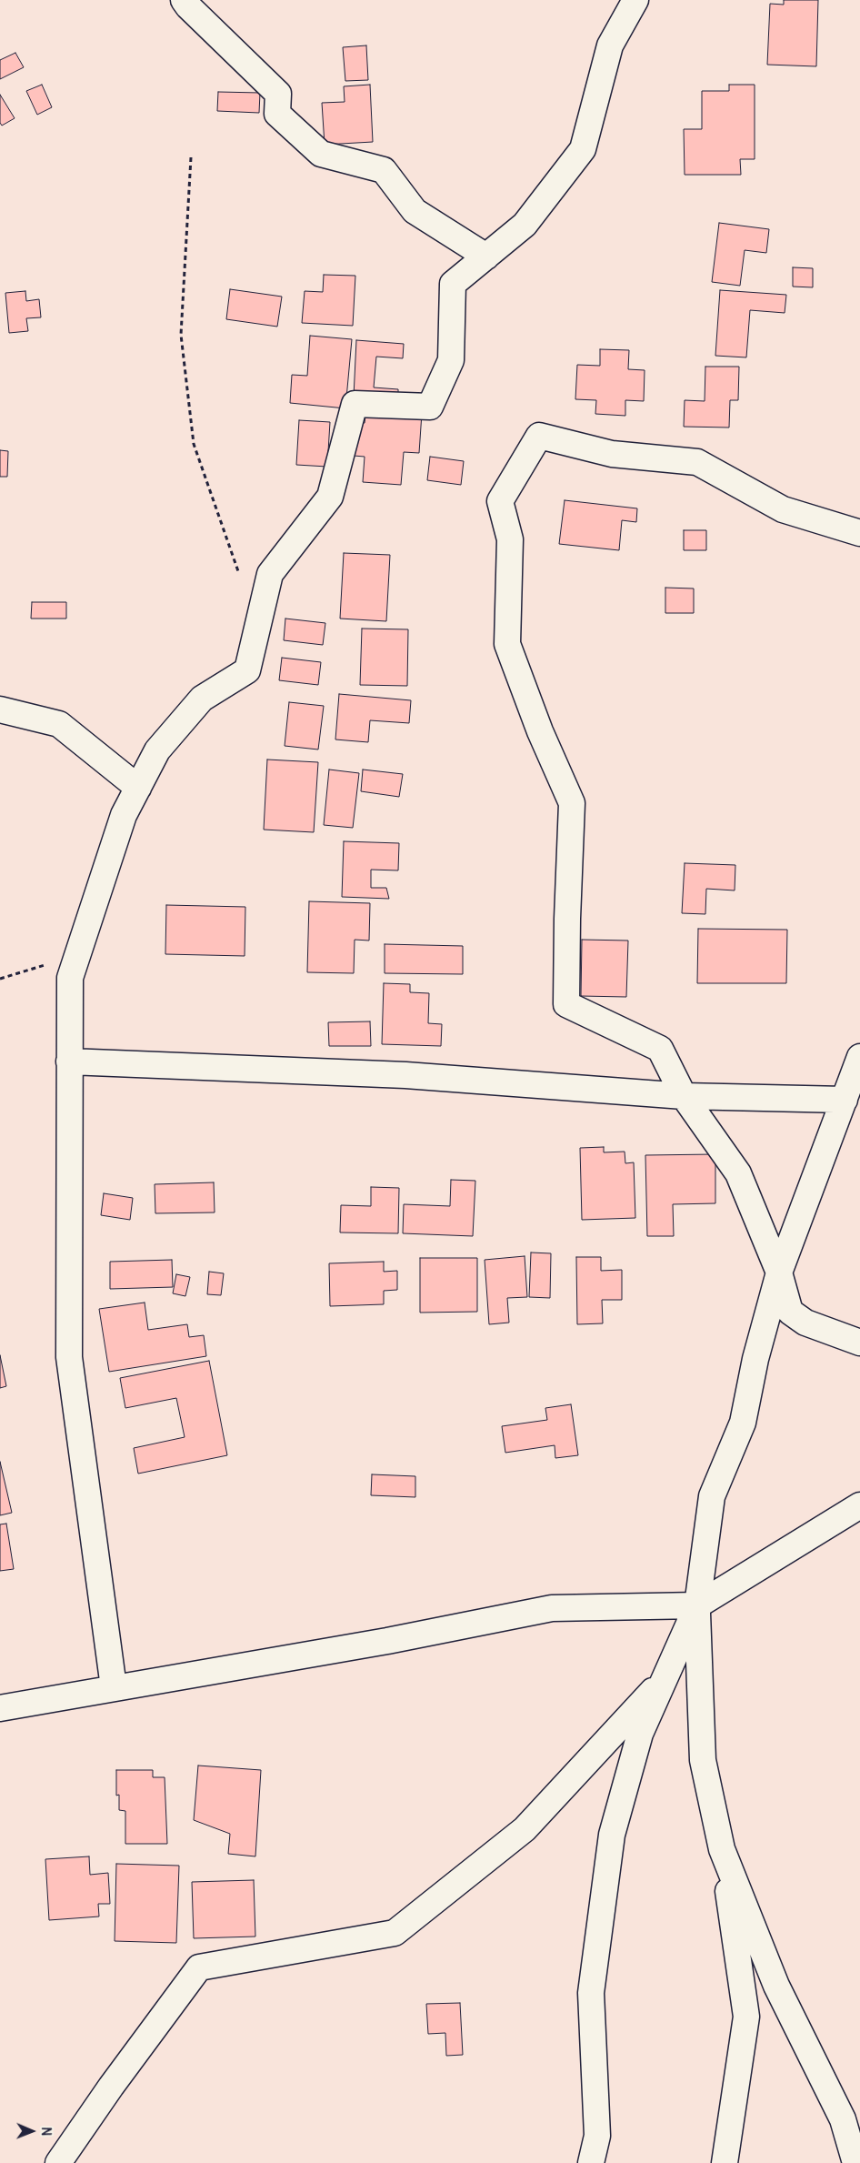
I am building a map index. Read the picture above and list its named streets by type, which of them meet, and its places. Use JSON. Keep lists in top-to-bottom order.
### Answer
{
  "north": "right"
}
